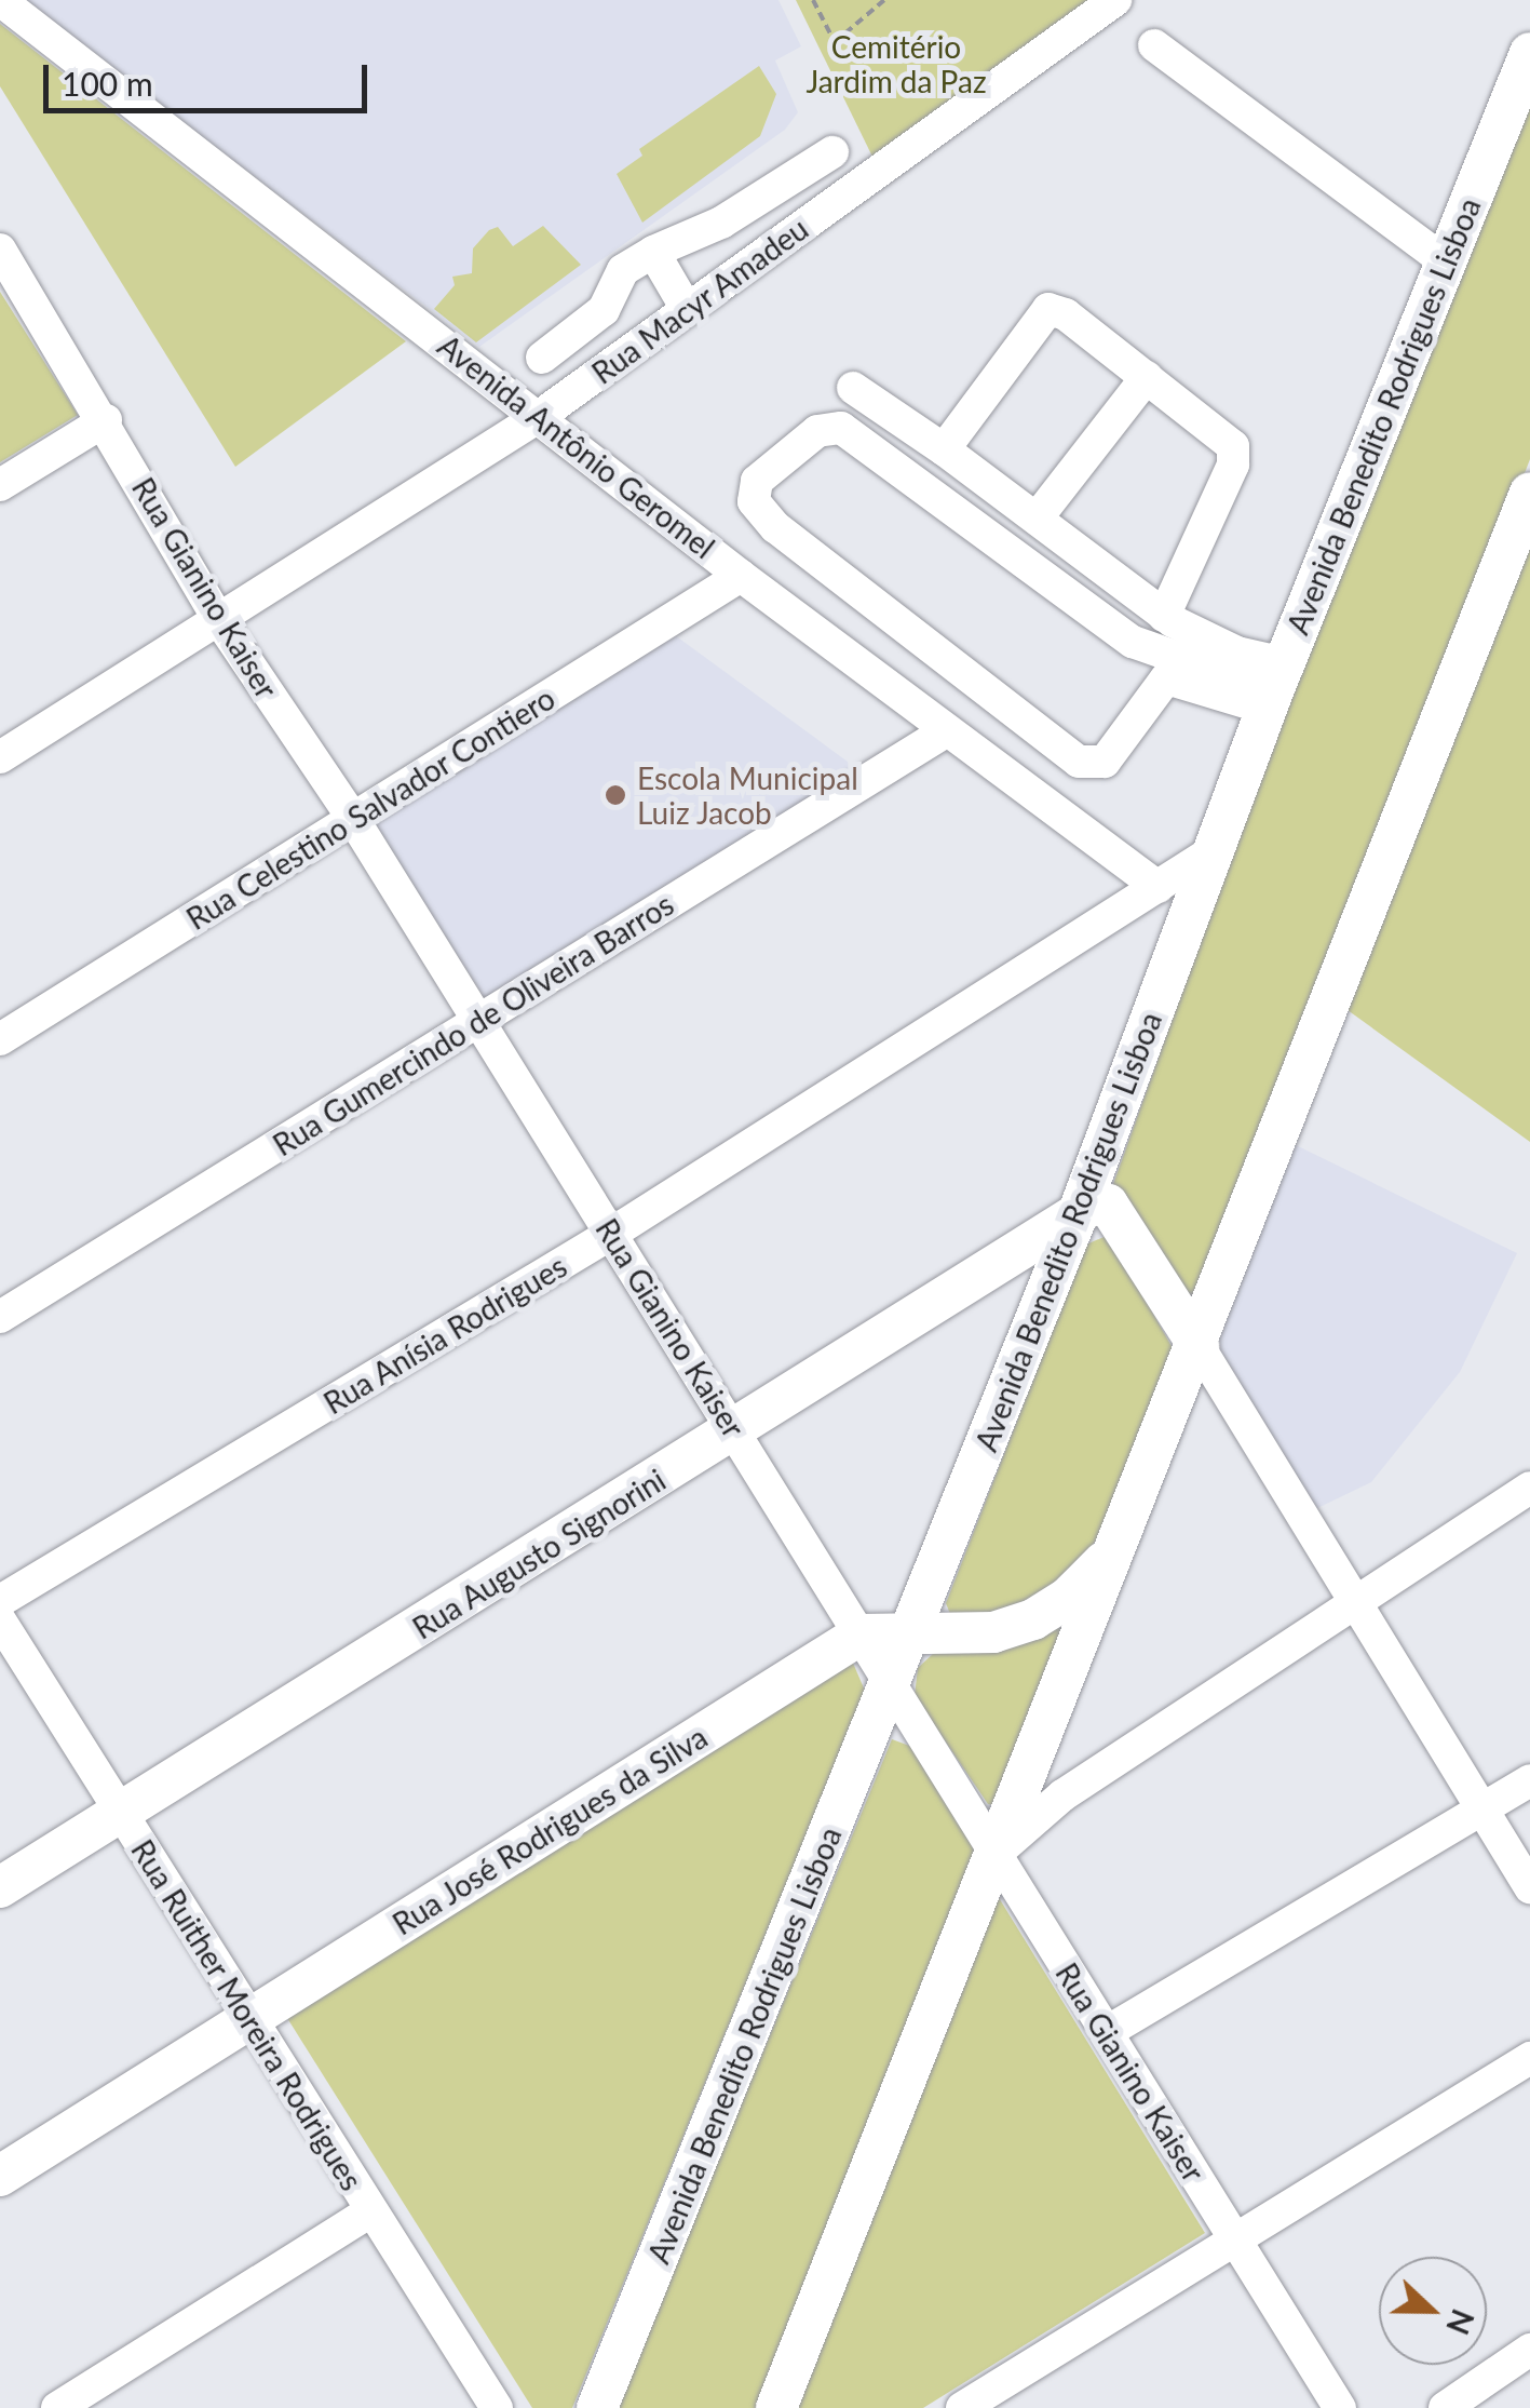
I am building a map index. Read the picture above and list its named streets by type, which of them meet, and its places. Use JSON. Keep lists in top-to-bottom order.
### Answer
{
  "streets": {
    "main road": ["Avenida Benedito Rodrigues Lisboa", "Rua Augusto Signorini", "Rua José Rodrigues da Silva"],
    "street": [
      "Rua Macyr Amadeu",
      "Avenida Antônio Geromel",
      "Rua Gianino Kaiser",
      "Rua Celestino Salvador Contiero",
      "Rua Gumercindo de Oliveira Barros",
      "Rua Anísia Rodrigues",
      "Rua Ruither Moreira Rodrigues"
    ]
  },
  "crossings": [
    ["Rua Macyr Amadeu", "Avenida Antônio Geromel"],
    ["Rua Macyr Amadeu", "Rua Gianino Kaiser"],
    ["Avenida Benedito Rodrigues Lisboa", "Rua Gianino Kaiser"],
    ["Avenida Benedito Rodrigues Lisboa", "Rua Anísia Rodrigues"],
    ["Avenida Benedito Rodrigues Lisboa", "Rua Augusto Signorini"],
    ["Avenida Antônio Geromel", "Rua Celestino Salvador Contiero"],
    ["Avenida Antônio Geromel", "Rua Gumercindo de Oliveira Barros"],
    ["Avenida Antônio Geromel", "Rua Anísia Rodrigues"],
    ["Rua Gianino Kaiser", "Rua Celestino Salvador Contiero"],
    ["Rua Gianino Kaiser", "Rua Gumercindo de Oliveira Barros"],
    ["Rua Gianino Kaiser", "Rua Anísia Rodrigues"],
    ["Rua Gianino Kaiser", "Rua Augusto Signorini"],
    ["Rua Gianino Kaiser", "Rua José Rodrigues da Silva"],
    ["Rua Augusto Signorini", "Rua Ruither Moreira Rodrigues"],
    ["Rua José Rodrigues da Silva", "Rua Ruither Moreira Rodrigues"]
  ],
  "parks": ["Cemitério Jardim da Paz"],
  "places": ["Escola Municipal Luiz Jacob"],
  "scale_bar": "100 m",
  "north": "right"
}
